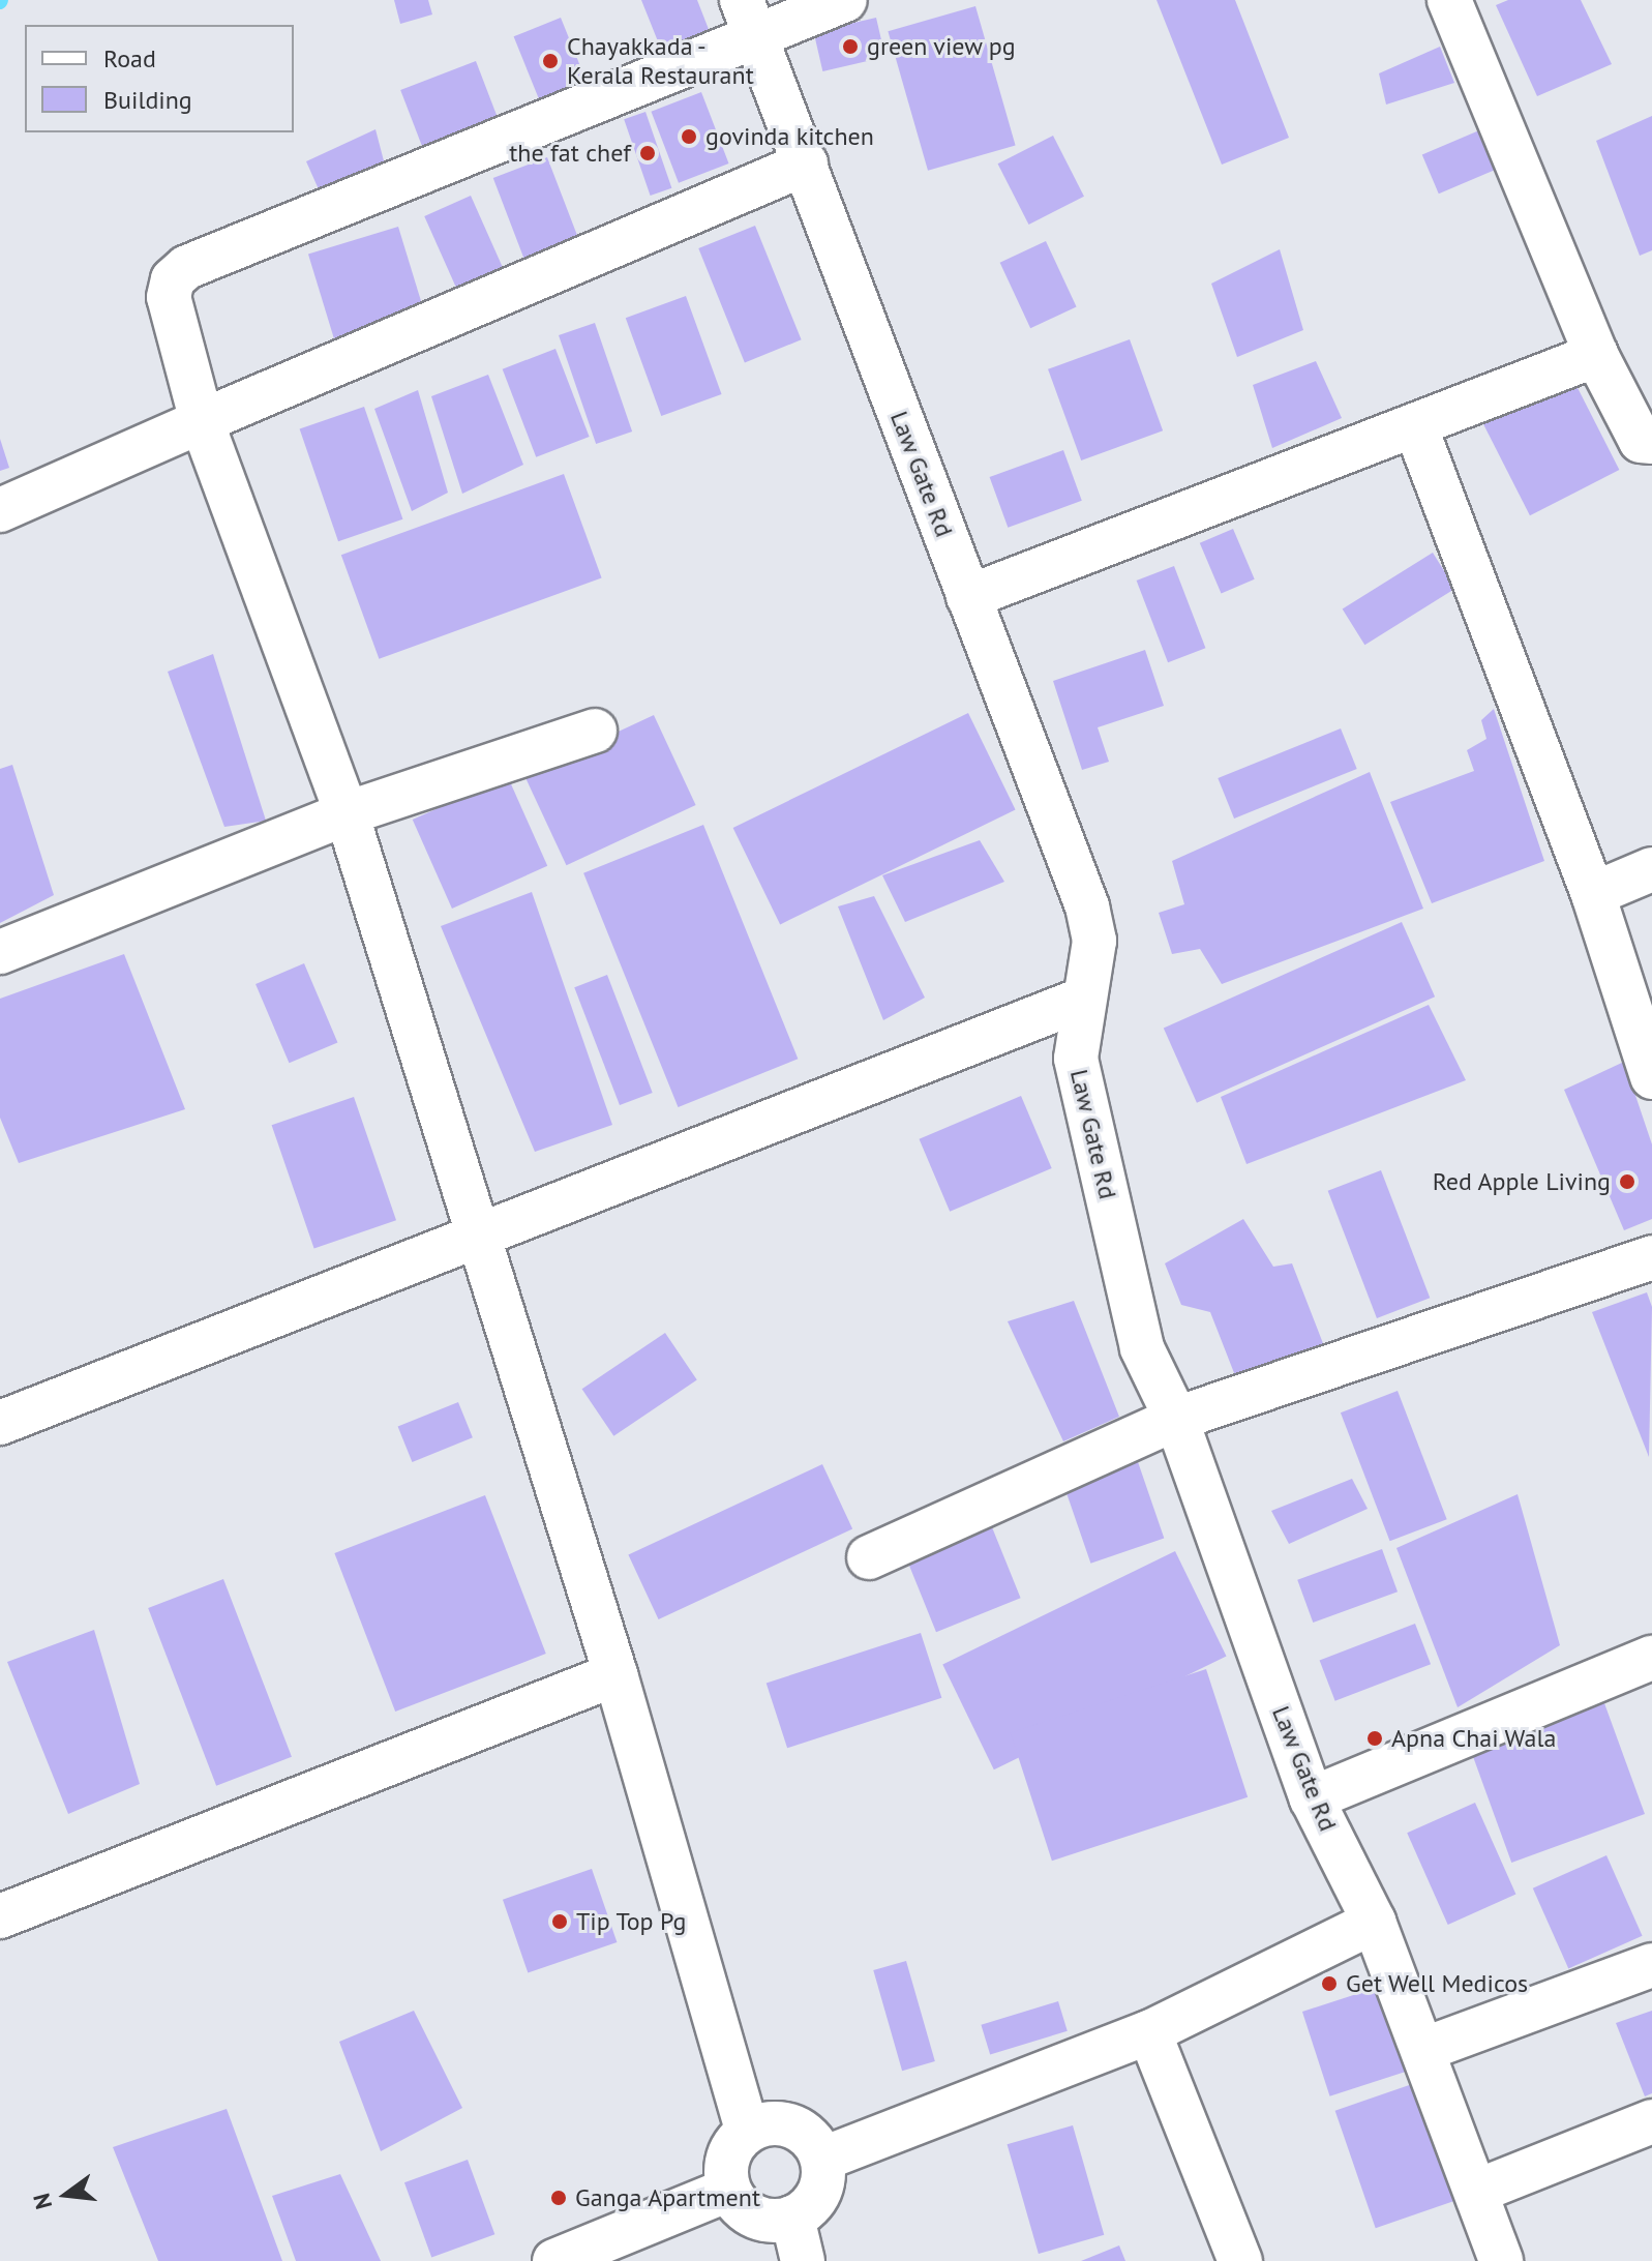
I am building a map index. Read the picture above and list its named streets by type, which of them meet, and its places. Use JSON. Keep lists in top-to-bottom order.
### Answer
{
  "streets": {
    "street": ["Law Gate Rd"]
  },
  "places": [
    "green view pg",
    "Chayakkada - Kerala Restaurant",
    "govinda kitchen",
    "the fat chef",
    "Red Apple Living",
    "Apna Chai Wala",
    "Tip Top Pg",
    "Get Well Medicos",
    "Ganga Apartment"
  ],
  "legend": ["Road", "Building"],
  "north": "left"
}
